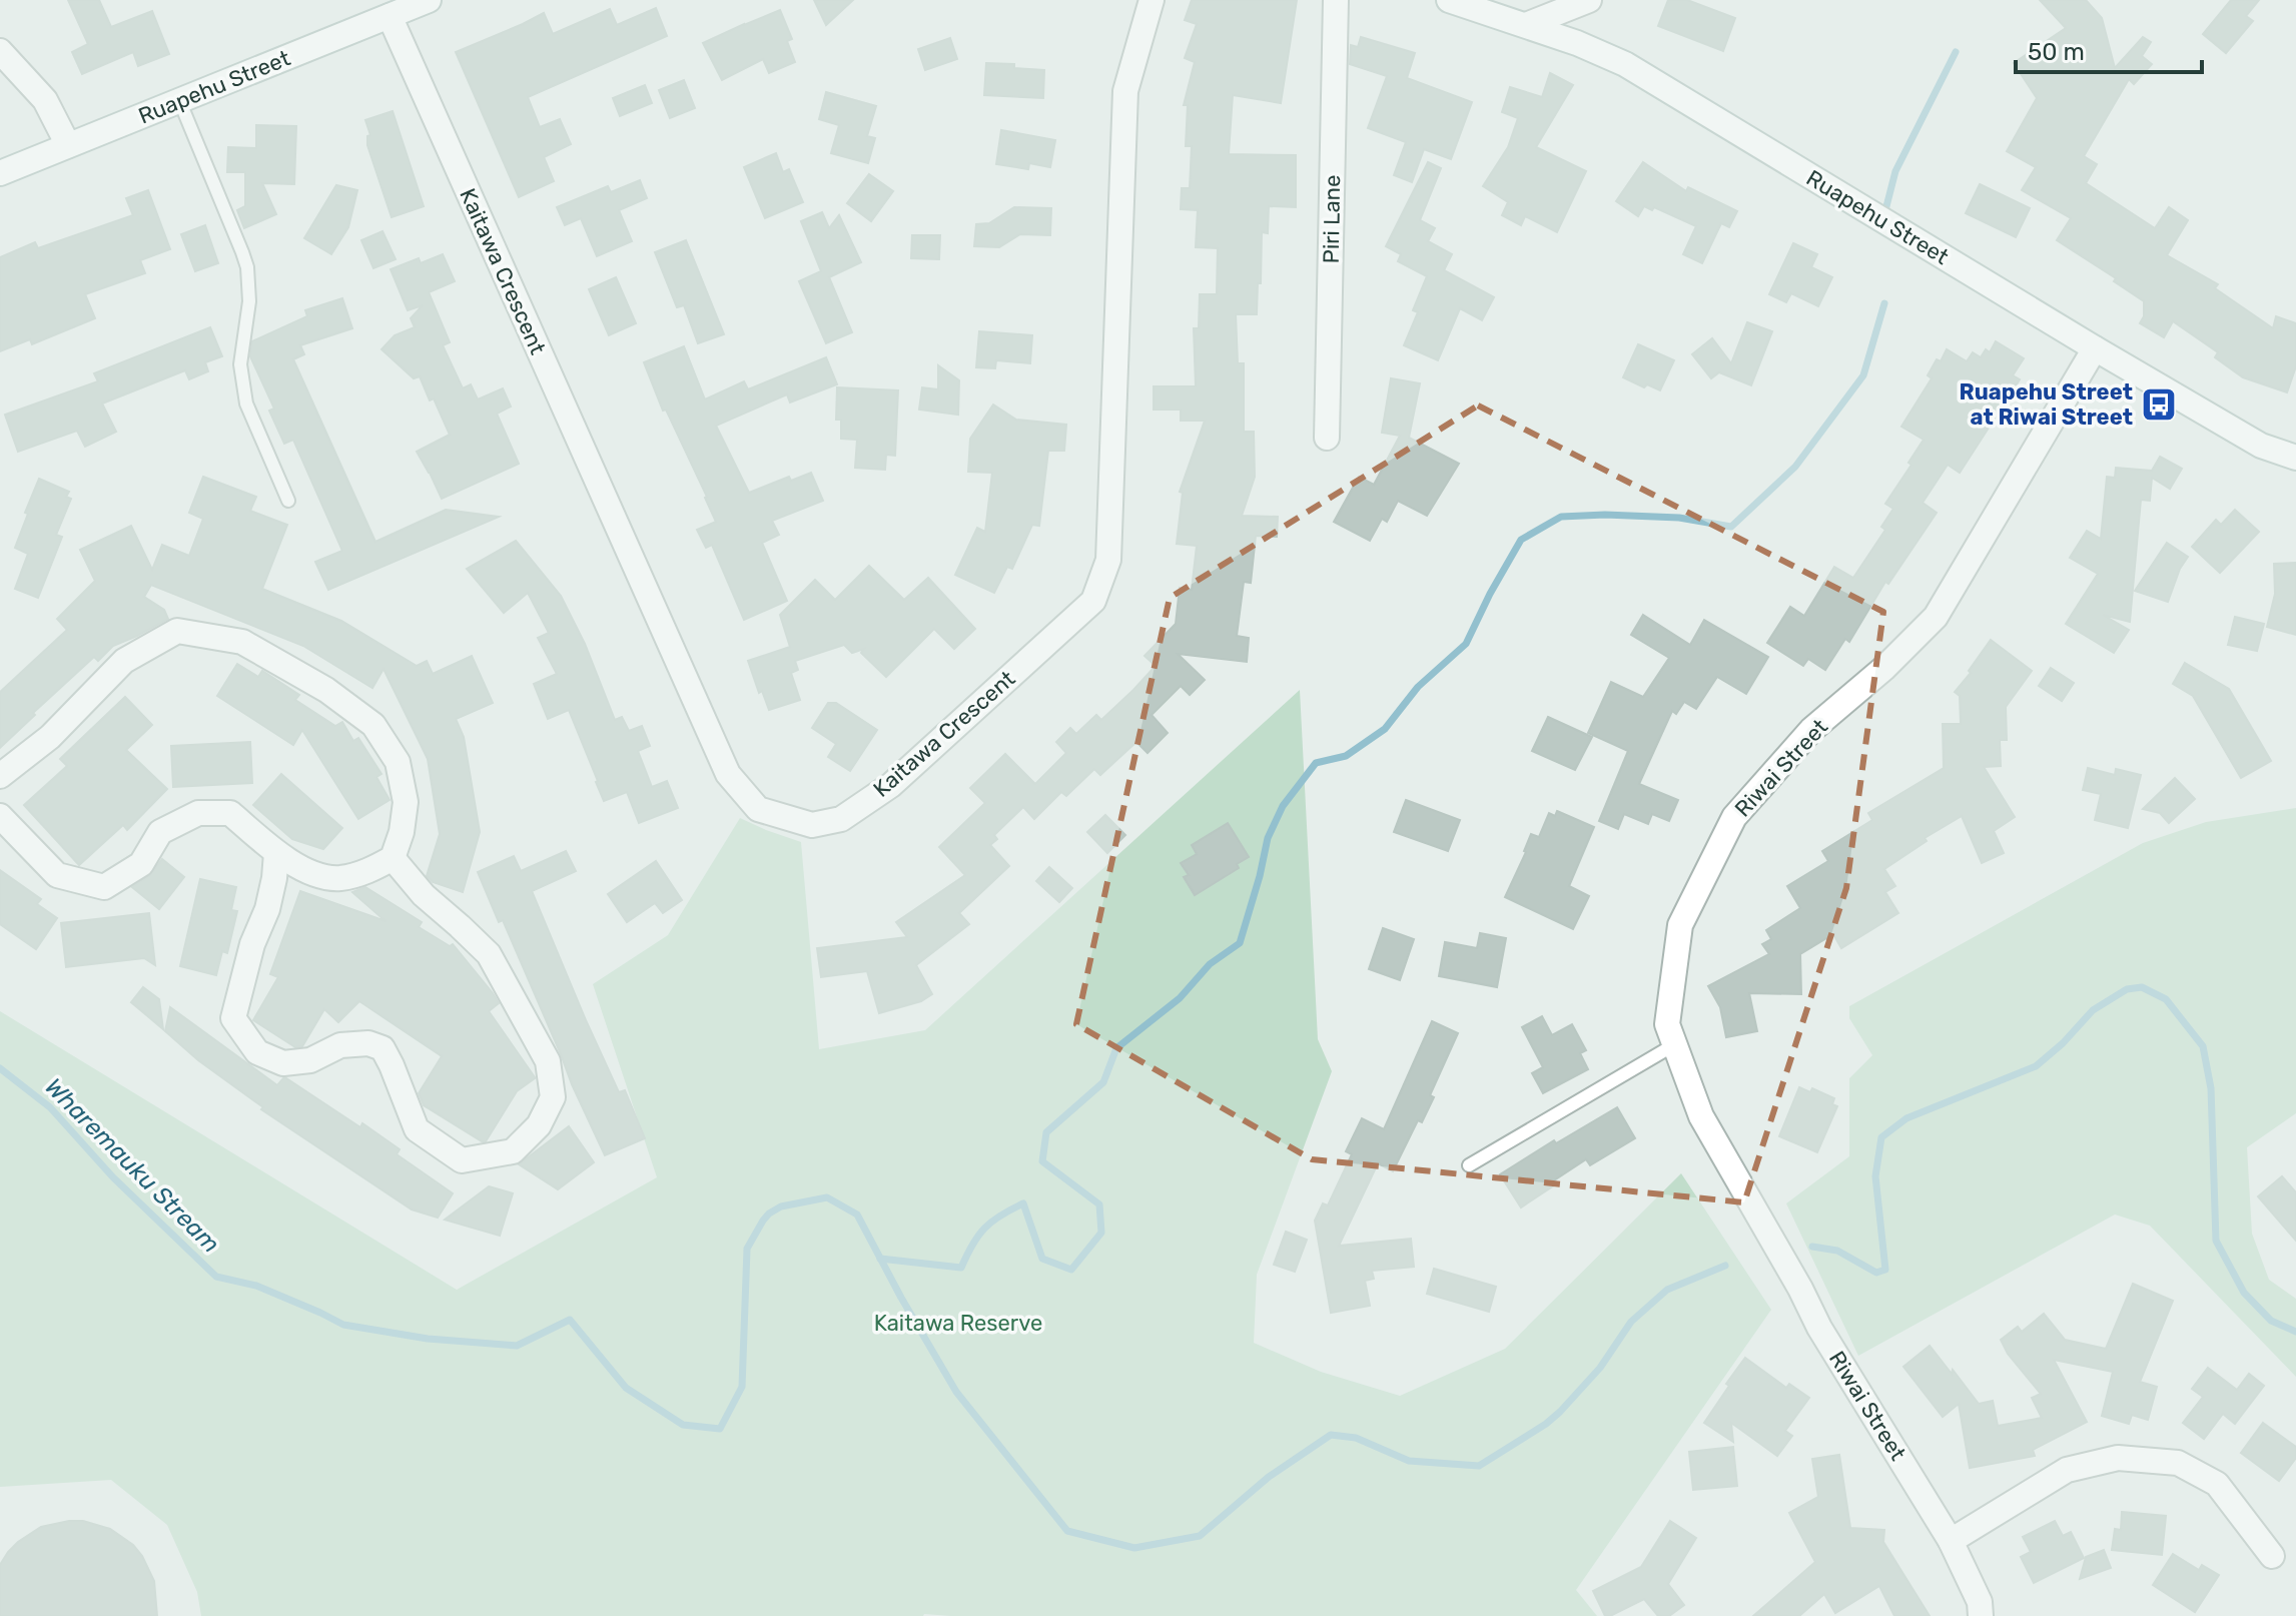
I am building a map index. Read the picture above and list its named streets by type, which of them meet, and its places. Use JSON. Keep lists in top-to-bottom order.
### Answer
{
  "streets": {
    "street": [
      "Ruapehu Street",
      "Piri Lane",
      "Kaitawa Crescent",
      "Riwai Street"
    ]
  },
  "crossings": [
    ["Ruapehu Street", "Kaitawa Crescent"],
    ["Ruapehu Street", "Riwai Street"]
  ],
  "water": ["Wharemauku Stream"],
  "parks": ["Kaitawa Reserve"],
  "places": {
    "bus stop": ["Ruapehu Street at Riwai Street"]
  },
  "scale_bar": "50 m"
}
